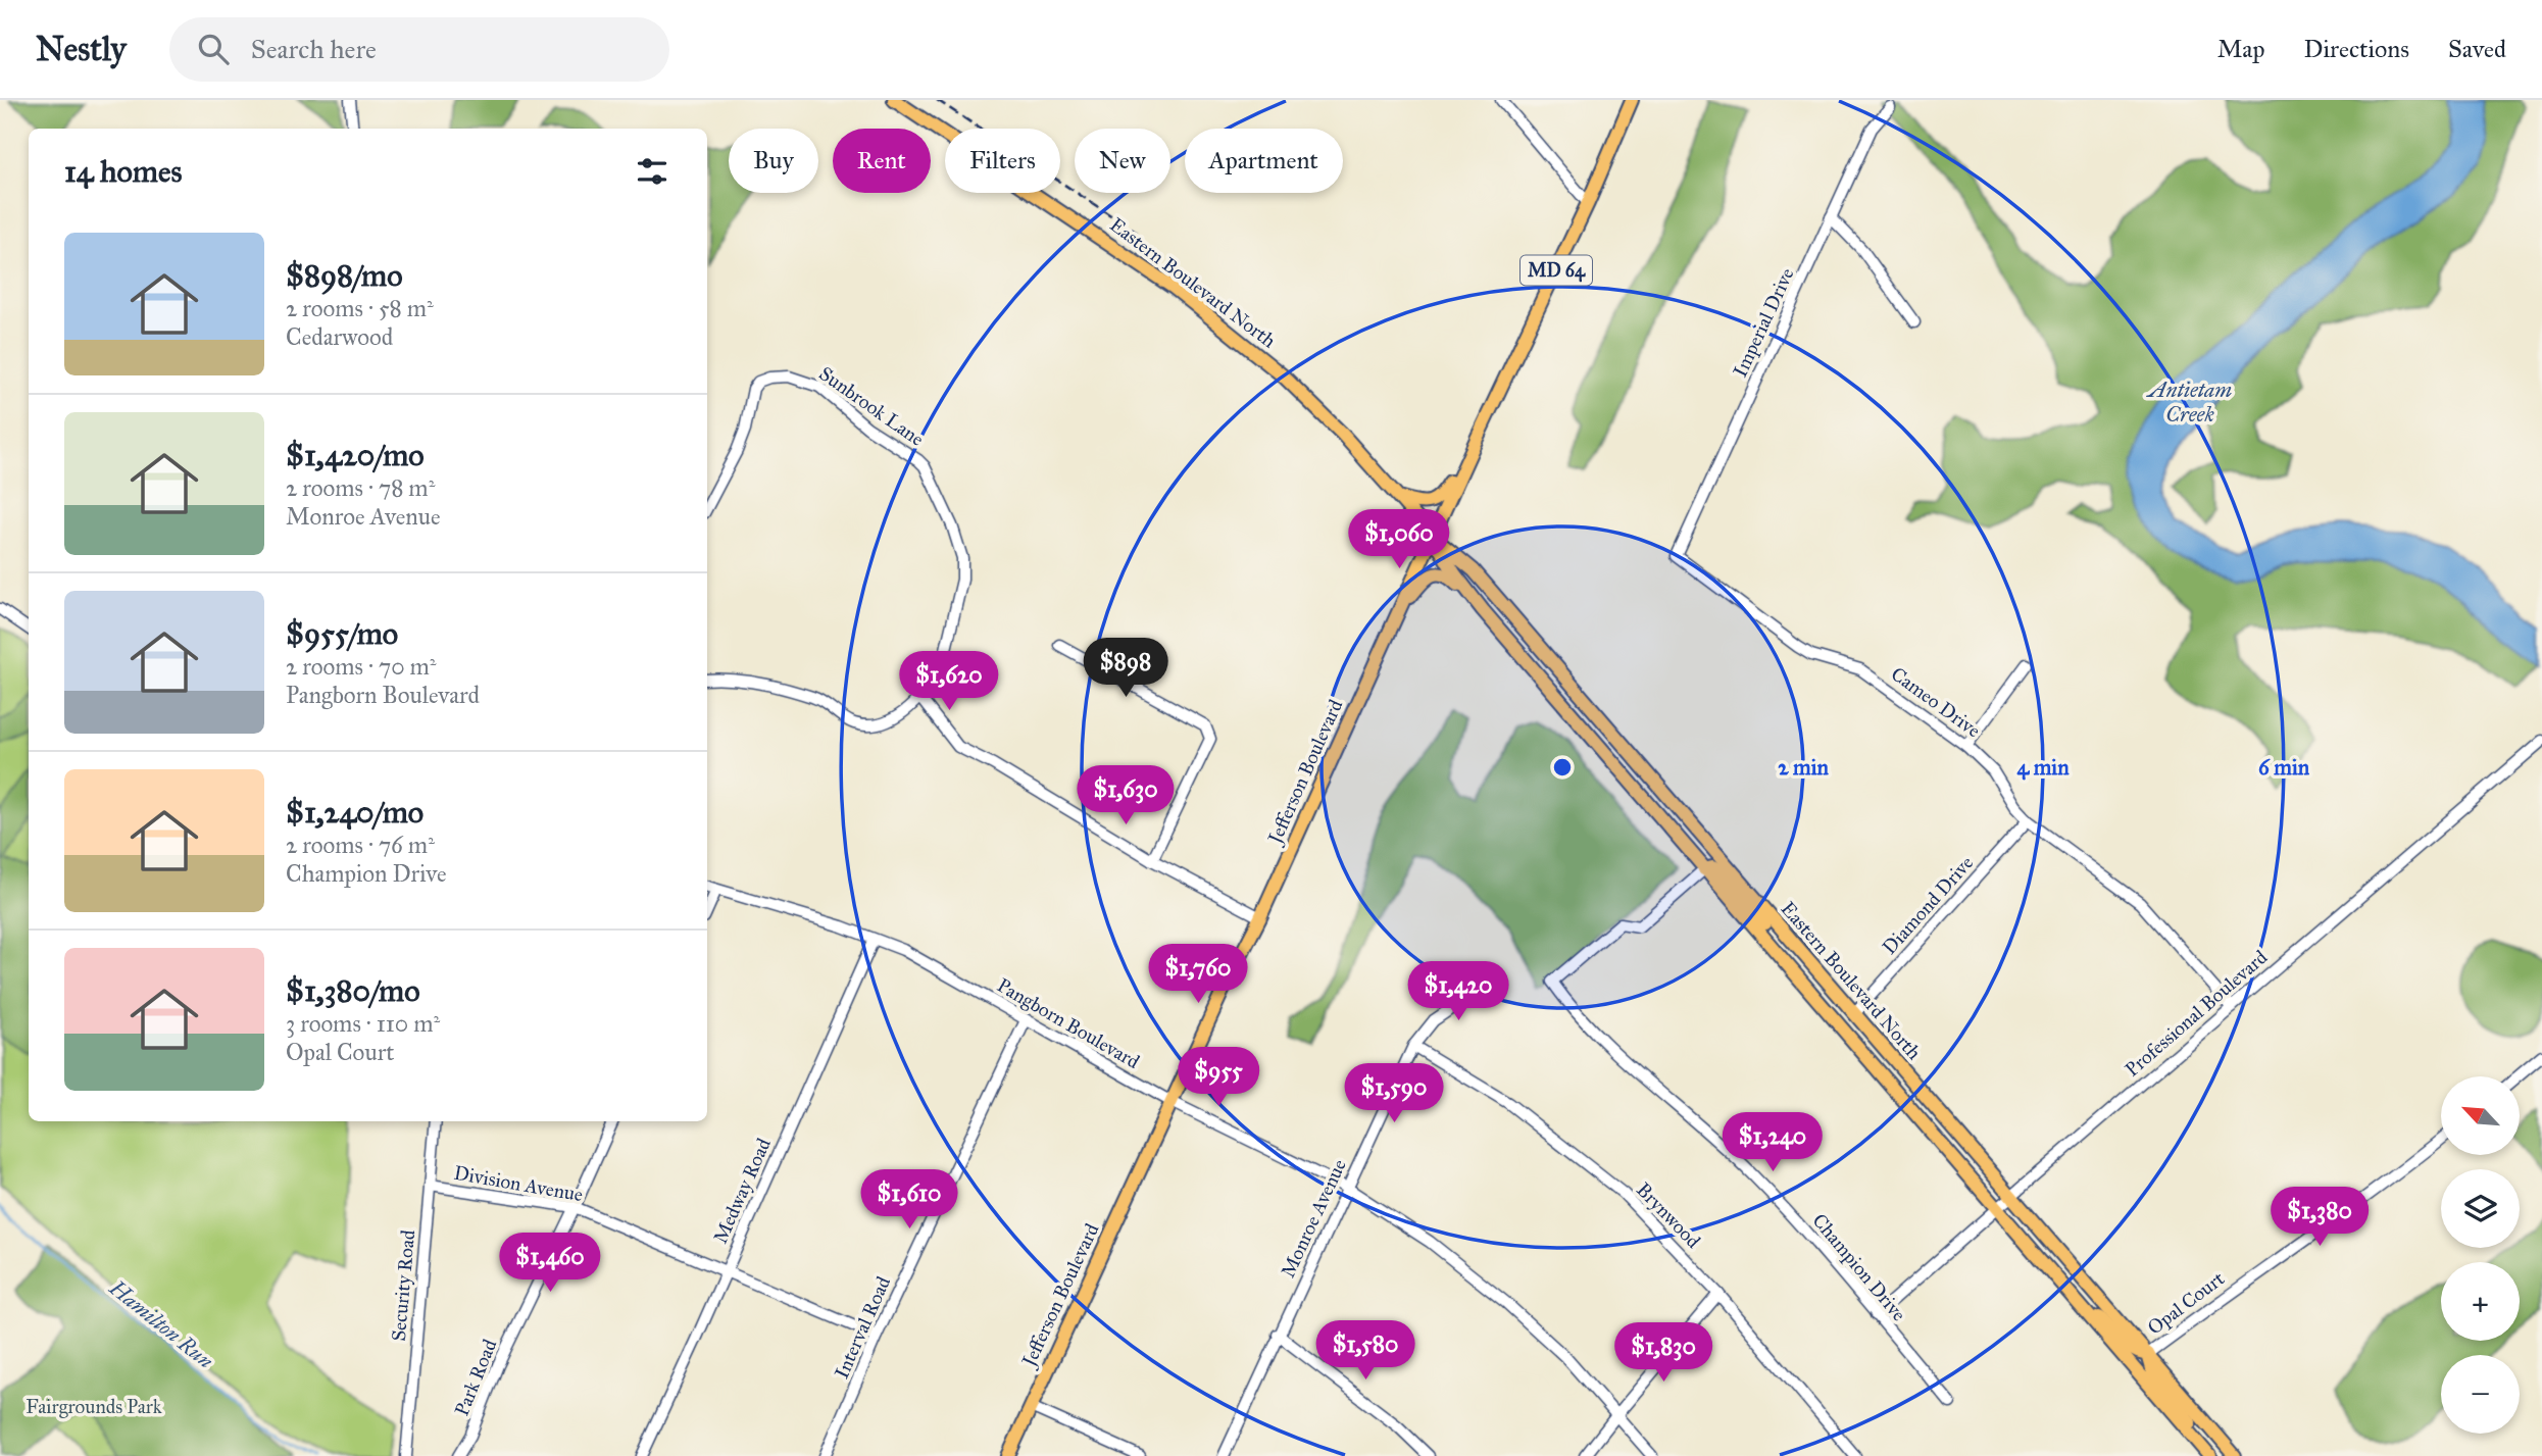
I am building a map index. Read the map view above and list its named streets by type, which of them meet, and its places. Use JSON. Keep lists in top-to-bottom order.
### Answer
{
  "streets": {
    "main road": ["MD 64", "Eastern Boulevard North", "Jefferson Boulevard"],
    "street": [
      "Imperial Drive",
      "Sunbrook Lane",
      "Cameo Drive",
      "Diamond Drive",
      "Professional Boulevard",
      "Pangborn Boulevard",
      "Division Avenue",
      "Medway Road",
      "Brynwood",
      "Monroe Avenue",
      "Champion Drive",
      "Security Road",
      "Opal Court",
      "Interval Road",
      "Park Road"
    ]
  },
  "crossings": [
    ["Eastern Boulevard North", "Jefferson Boulevard"],
    ["Eastern Boulevard North", "Diamond Drive"],
    ["Eastern Boulevard North", "Professional Boulevard"],
    ["Eastern Boulevard North", "Champion Drive"],
    ["Eastern Boulevard North", "Opal Court"],
    ["Imperial Drive", "Cameo Drive"],
    ["Cameo Drive", "Diamond Drive"],
    ["Cameo Drive", "Professional Boulevard"],
    ["Jefferson Boulevard", "Pangborn Boulevard"],
    ["Professional Boulevard", "Champion Drive"],
    ["Pangborn Boulevard", "Medway Road"],
    ["Pangborn Boulevard", "Monroe Avenue"],
    ["Pangborn Boulevard", "Interval Road"],
    ["Division Avenue", "Medway Road"],
    ["Division Avenue", "Security Road"],
    ["Division Avenue", "Interval Road"],
    ["Division Avenue", "Park Road"],
    ["Brynwood", "Monroe Avenue"]
  ],
  "water": ["Antietam Creek", "Hamilton Run"],
  "parks": ["Fairgrounds Park"],
  "north": "top left",
  "page": {
    "header": "Nestly",
    "search": "Search here",
    "nav": ["Map", "Directions", "Saved"],
    "chip": [
      "Buy",
      "Rent",
      "Filters",
      "New",
      "Apartment"
    ],
    "heading": "14 homes",
    "list": [
      {
        "name": "$898/mo",
        "note": "2 rooms · 58 m² · Cedarwood"
      },
      {
        "name": "$1,420/mo",
        "note": "2 rooms · 78 m² · Monroe Avenue"
      },
      {
        "name": "$955/mo",
        "note": "2 rooms · 70 m² · Pangborn Boulevard"
      },
      {
        "name": "$1,240/mo",
        "note": "2 rooms · 76 m² · Champion Drive"
      },
      {
        "name": "$1,380/mo",
        "note": "3 rooms · 110 m² · Opal Court"
      }
    ],
    "price": [
      "$1,060",
      "$898",
      "$1,620",
      "$1,630",
      "$1,760",
      "$1,420",
      "$955",
      "$1,590",
      "$1,240",
      "$1,610",
      "$1,380",
      "$1,460",
      "$1,580",
      "$1,830"
    ],
    "map_buttons": ["+", "−"]
  },
  "rings": ["2 min", "4 min", "6 min"]
}
